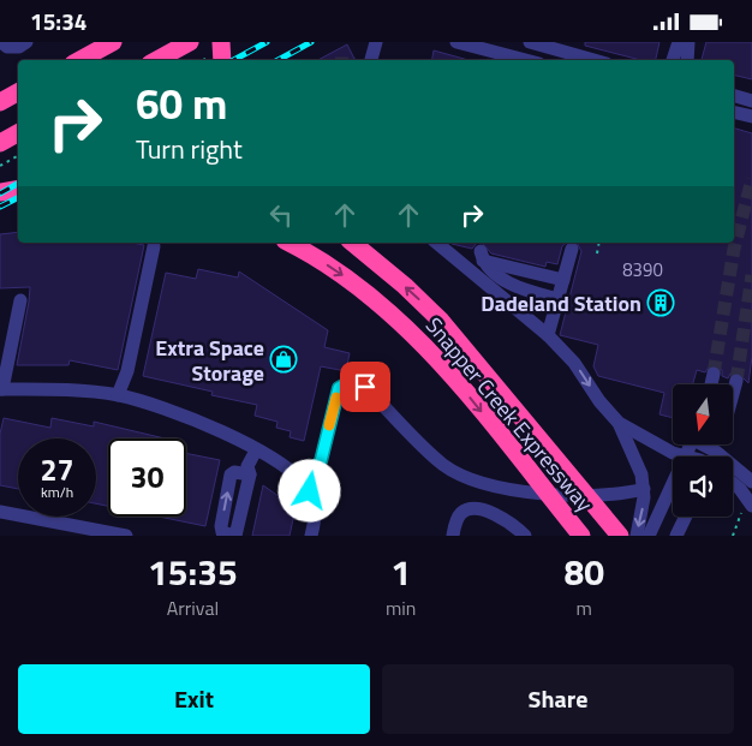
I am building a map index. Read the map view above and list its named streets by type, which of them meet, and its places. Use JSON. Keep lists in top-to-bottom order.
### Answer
{
  "streets": {
    "highway": ["Snapper Creek Expressway"]
  },
  "places": {
    "building": ["Dadeland Station"],
    "shop": ["Extra Space Storage"]
  },
  "house_numbers": ["8390"],
  "north": "bottom",
  "page": {
    "status": "15:34",
    "turn": ["60 m", "Turn right"],
    "speed": "27 km/h",
    "limit": "30",
    "eta": [
      "15:35",
      "Arrival",
      "1",
      "min",
      "80",
      "m"
    ],
    "buttons": ["Exit", "Share"]
  }
}
